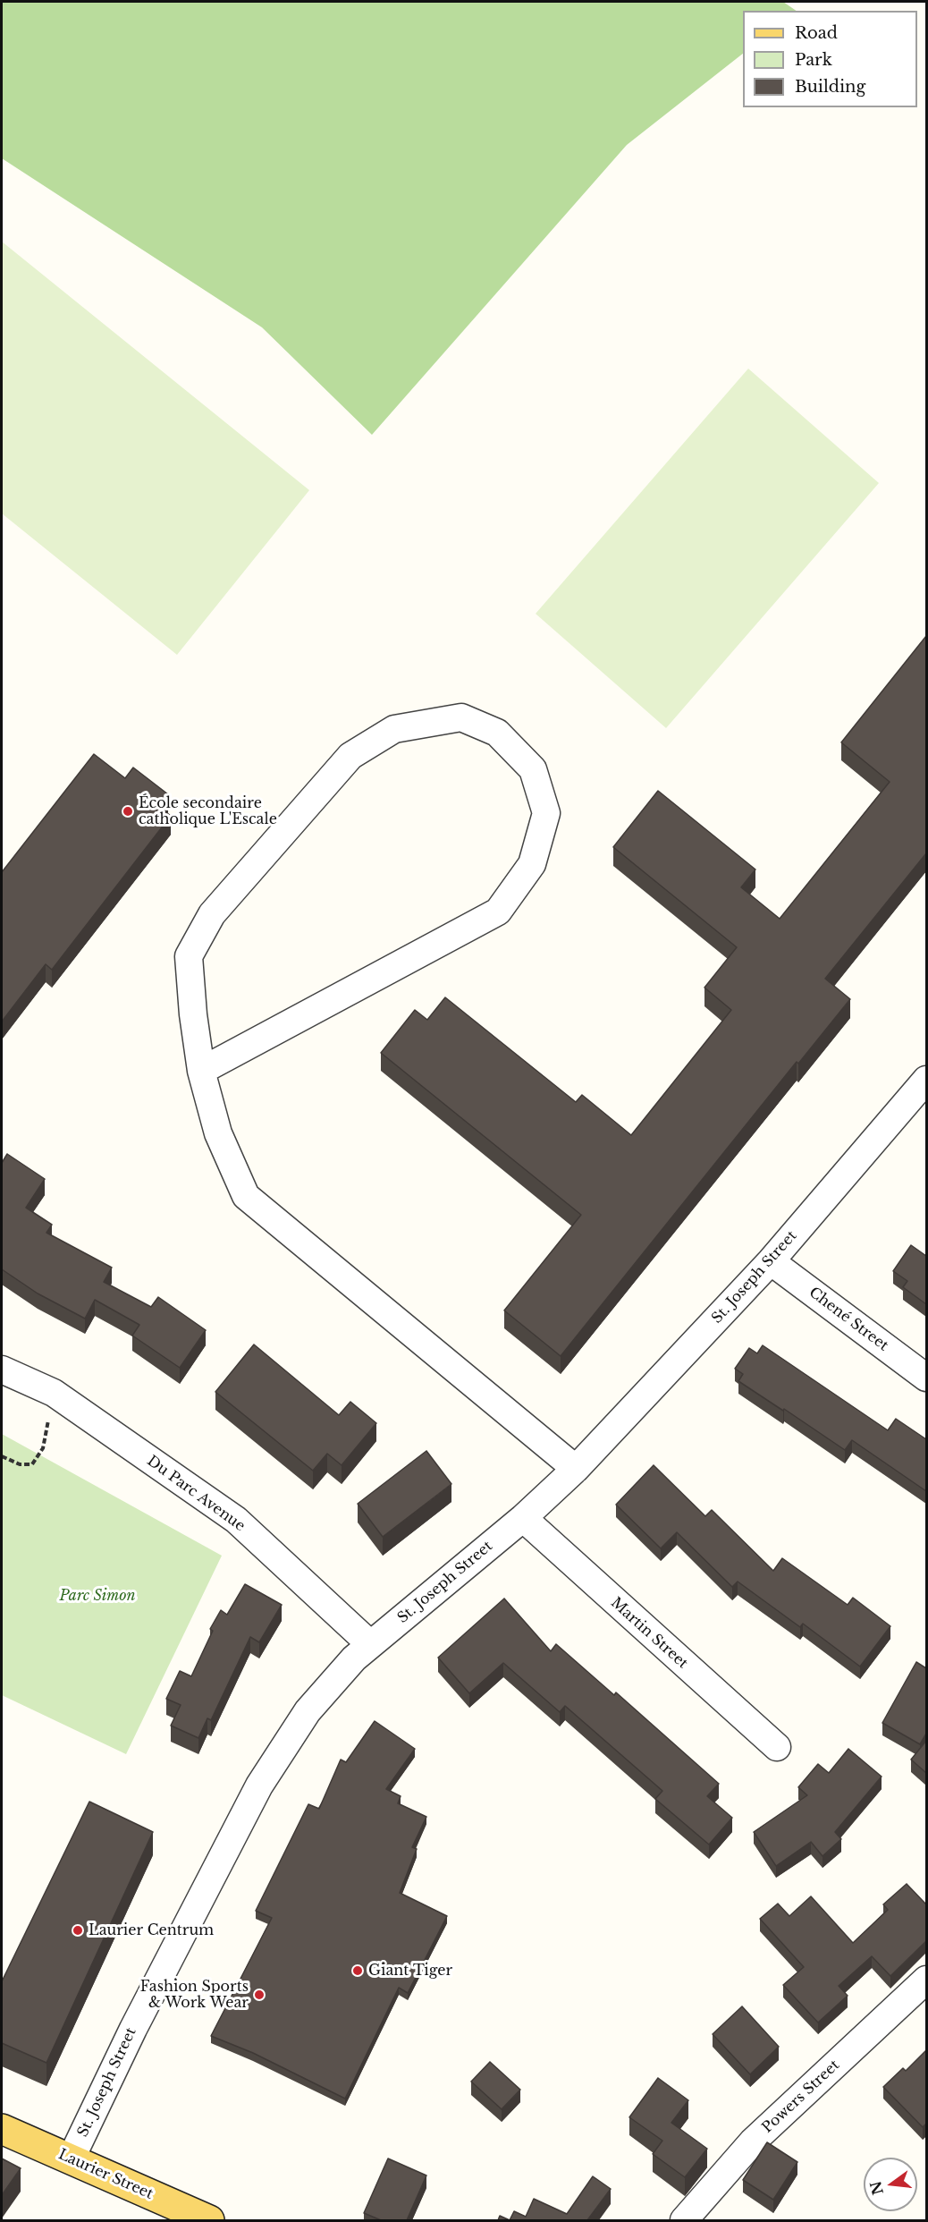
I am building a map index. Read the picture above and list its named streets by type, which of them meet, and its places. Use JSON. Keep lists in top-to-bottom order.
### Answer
{
  "streets": {
    "main road": ["Laurier Street"],
    "street": [
      "St. Joseph Street",
      "Chené Street",
      "Du Parc Avenue",
      "Martin Street",
      "Powers Street"
    ]
  },
  "crossings": [
    ["St. Joseph Street", "Chené Street"],
    ["St. Joseph Street", "Du Parc Avenue"],
    ["St. Joseph Street", "Martin Street"],
    ["St. Joseph Street", "Laurier Street"]
  ],
  "parks": ["Parc Simon"],
  "places": [
    "École secondaire catholique L'Escale",
    "Laurier Centrum",
    "Giant Tiger",
    "Fashion Sports & Work Wear"
  ],
  "legend": ["Road", "Park", "Building"],
  "north": "left"
}
